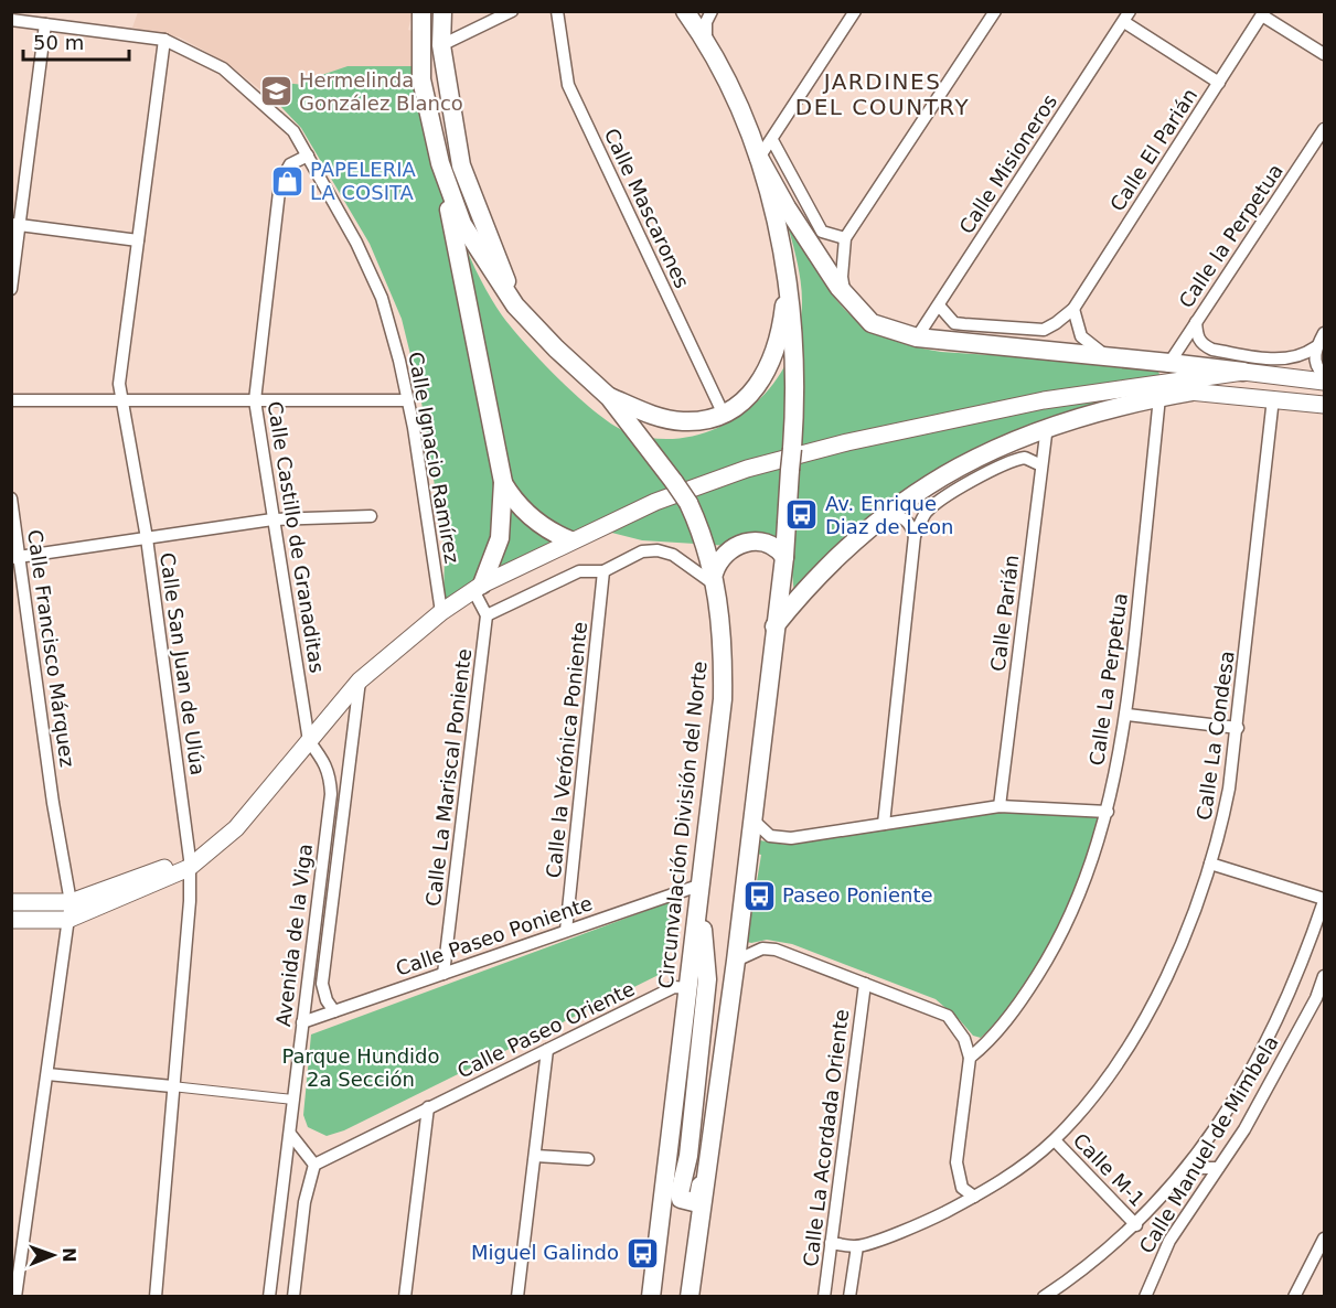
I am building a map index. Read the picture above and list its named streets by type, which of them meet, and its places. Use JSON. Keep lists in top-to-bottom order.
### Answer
{
  "streets": {
    "main road": ["Circunvalación División del Norte"],
    "street": [
      "Calle El Parián",
      "Calle Misioneros",
      "Calle Mascarones",
      "Calle la Perpetua",
      "Calle Ignacio Ramírez",
      "Calle Castillo de Granaditas",
      "Calle Parián",
      "Calle Francisco Márquez",
      "Calle San Juan de Ulúa",
      "Calle La Perpetua",
      "Calle La Condesa",
      "Calle la Verónica Poniente",
      "Calle La Mariscal Poniente",
      "Avenida de la Viga",
      "Calle Paseo Poniente",
      "Calle Paseo Oriente",
      "Calle La Acordada Oriente",
      "Calle Manuel de Mimbela",
      "Calle M-1"
    ]
  },
  "crossings": [
    ["Calle Ignacio Ramírez", "Calle Castillo de Granaditas"],
    ["Calle Ignacio Ramírez", "Calle San Juan de Ulúa"],
    ["Calle Castillo de Granaditas", "Avenida de la Viga"],
    ["Calle La Condesa", "Calle La Acordada Oriente"],
    ["Calle La Condesa", "Calle M-1"],
    ["Calle la Verónica Poniente", "Calle Paseo Poniente"],
    ["Calle La Mariscal Poniente", "Calle Paseo Poniente"],
    ["Circunvalación División del Norte", "Calle Paseo Poniente"],
    ["Circunvalación División del Norte", "Calle Paseo Oriente"],
    ["Avenida de la Viga", "Calle Paseo Poniente"],
    ["Calle Manuel de Mimbela", "Calle M-1"]
  ],
  "districts": ["JARDINES DEL COUNTRY"],
  "parks": ["Parque Hundido 2a Sección"],
  "places": {
    "school or university": ["Hermelinda González Blanco"],
    "shop": ["PAPELERIA LA COSITA"],
    "bus stop": ["Av. Enrique Diaz de Leon", "Paseo Poniente", "Miguel Galindo"]
  },
  "scale_bar": "50 m",
  "north": "right"
}
